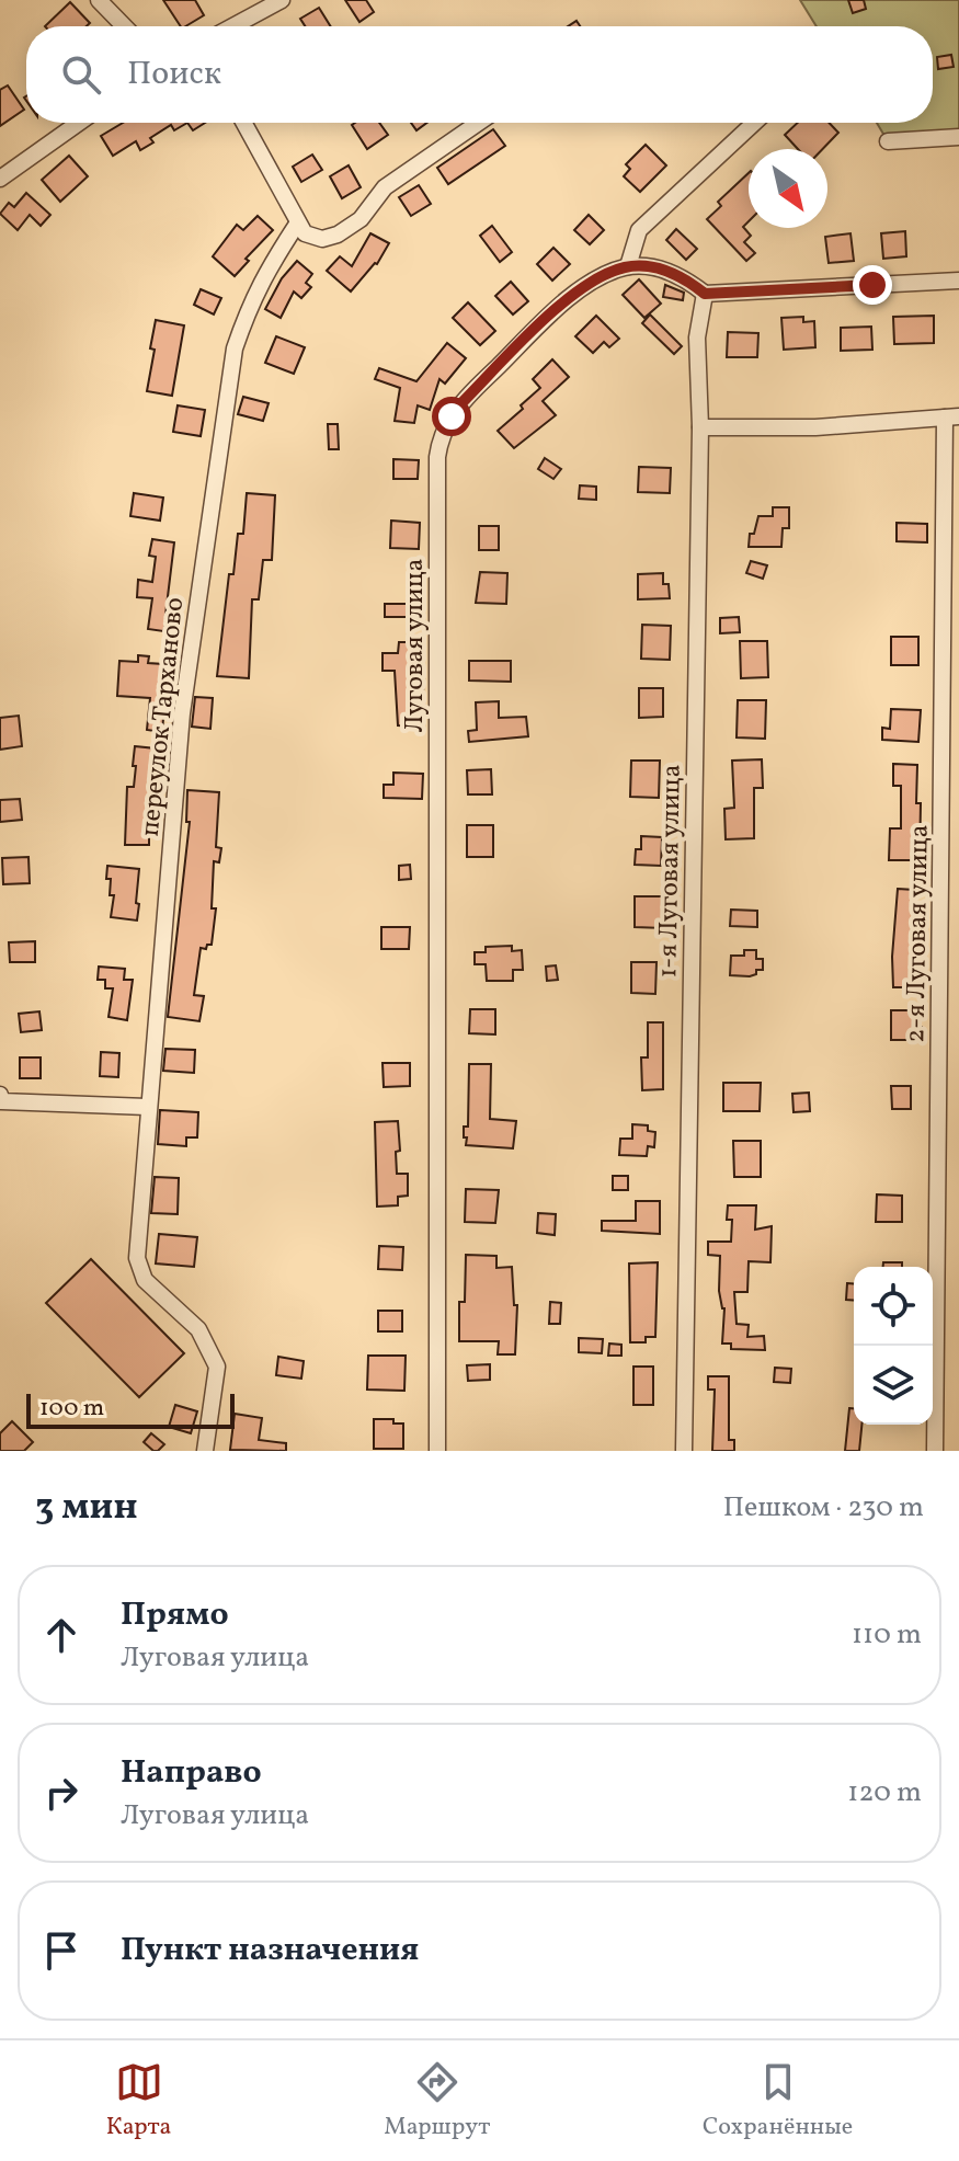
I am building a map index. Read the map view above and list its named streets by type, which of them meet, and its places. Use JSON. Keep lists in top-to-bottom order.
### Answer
{
  "streets": {
    "street": [
      "Луговая улица",
      "переулок Тарханово",
      "1-я Луговая улица",
      "2-я Луговая улица"
    ]
  },
  "scale_bar": "100 m",
  "north": "bottom right",
  "page": {
    "search": "Поиск",
    "scale": "100 m",
    "heading": ["3 мин", "Пешком · 230 m"],
    "list": [
      ["Прямо", "Луговая улица", "110 m"],
      ["Направо", "Луговая улица", "120 m"],
      "Пункт назначения"
    ],
    "nav": ["Карта", "Маршрут", "Сохранённые"]
  }
}
